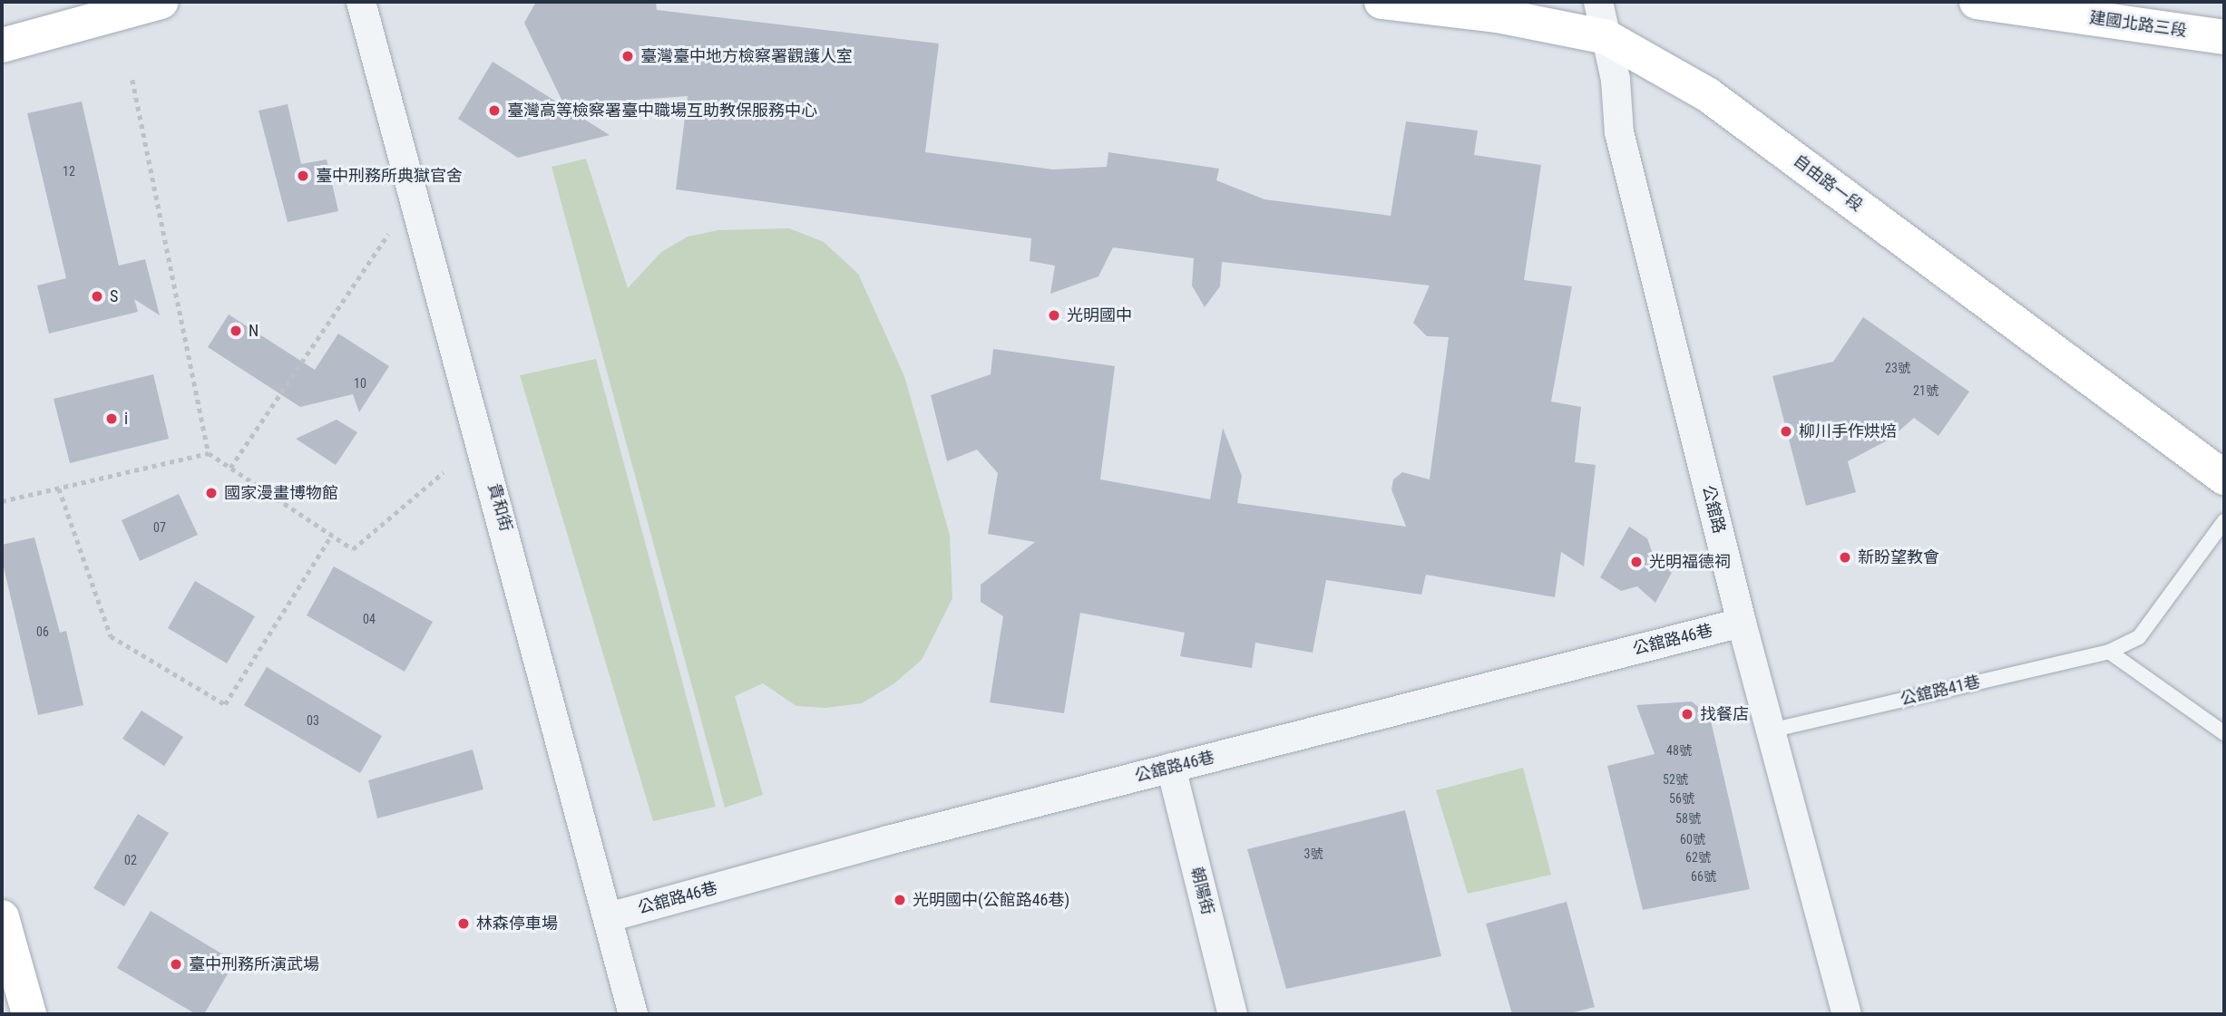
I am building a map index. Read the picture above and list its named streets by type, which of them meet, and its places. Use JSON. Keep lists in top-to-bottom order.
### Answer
{
  "streets": {
    "main road": ["建國北路三段", "自由路一段"],
    "street": [
      "貴和街",
      "公舘路",
      "公舘路46巷",
      "朝陽街"
    ],
    "lane": ["公舘路41巷"]
  },
  "crossings": [
    ["自由路一段", "公舘路"],
    ["貴和街", "公舘路46巷"],
    ["公舘路", "公舘路46巷"],
    ["公舘路", "公舘路41巷"],
    ["公舘路46巷", "朝陽街"]
  ],
  "places": [
    "臺灣臺中地方檢察署觀護人室",
    "臺灣高等檢察署臺中職場互助教保服務中心",
    "臺中刑務所典獄官舍",
    "S",
    "光明國中",
    "N",
    "i",
    "柳川手作烘焙",
    "國家漫畫博物館",
    "新盼望教會",
    "光明福德祠",
    "找餐店",
    "光明國中(公館路46巷)",
    "林森停車場",
    "臺中刑務所演武場"
  ],
  "house_numbers": [
    "12",
    "23號",
    "10",
    "21號",
    "07",
    "04",
    "06",
    "03",
    "48號",
    "52號",
    "56號",
    "58號",
    "60號",
    "3號",
    "62號",
    "02",
    "66號"
  ]
}
